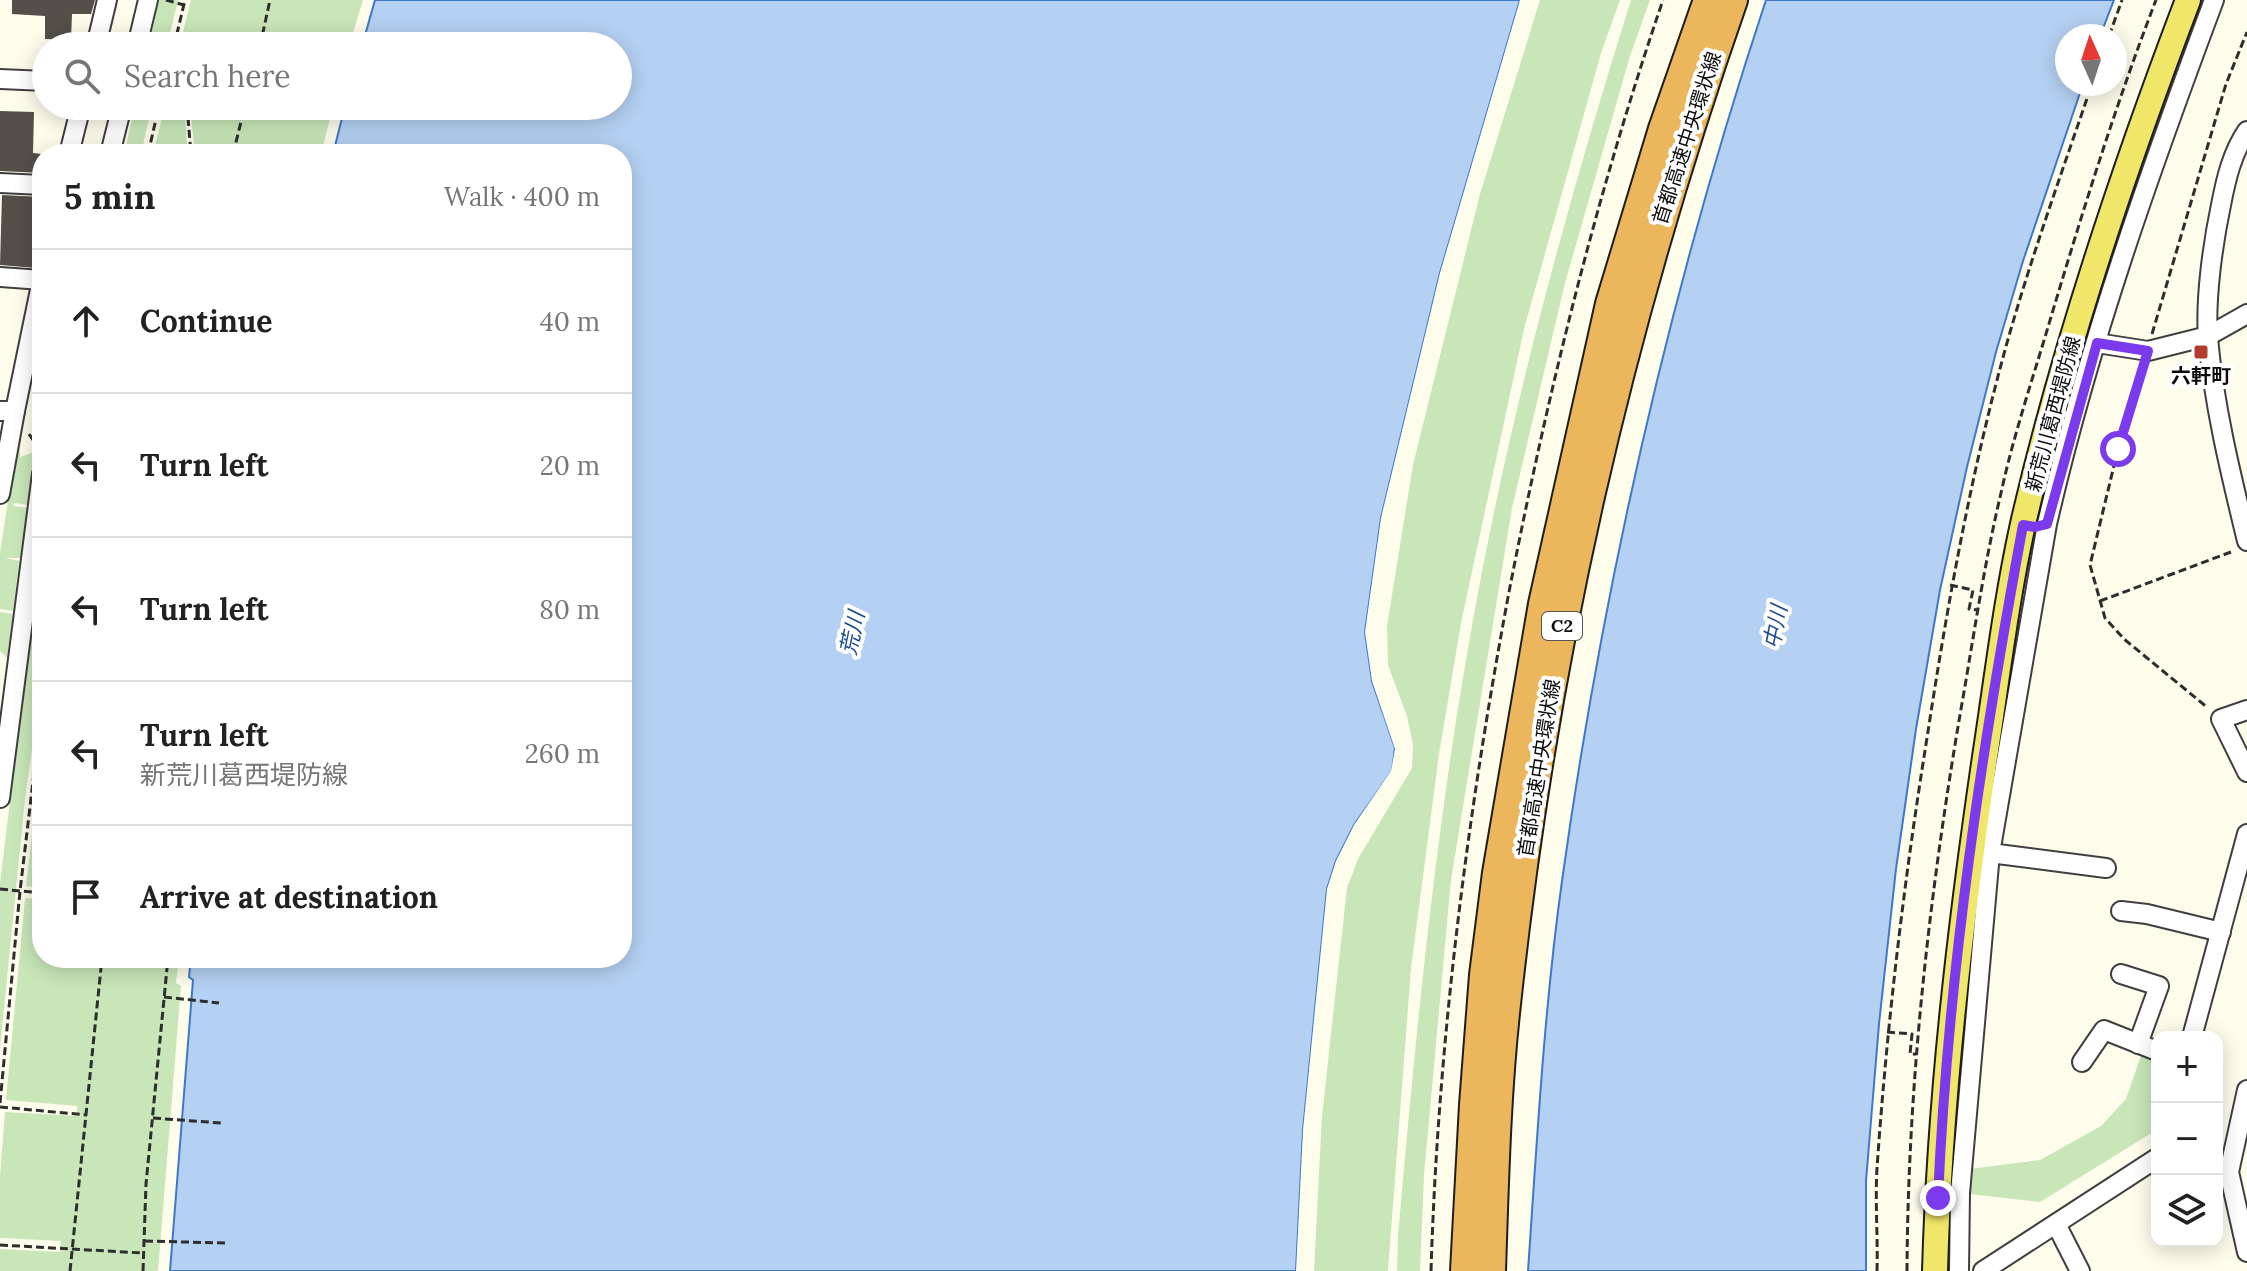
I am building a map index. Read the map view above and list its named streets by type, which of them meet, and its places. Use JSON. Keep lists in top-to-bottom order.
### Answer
{
  "streets": {
    "highway": ["首都高速中央環状線", "C2"],
    "main road": ["新荒川葛西堤防線"]
  },
  "water": ["中川", "荒川"],
  "places": {
    "transit": ["六軒町"]
  },
  "north": "top",
  "page": {
    "search": "Search here",
    "heading": ["5 min", "Walk · 400 m"],
    "list": [
      ["Continue", "40 m"],
      ["Turn left", "20 m"],
      ["Turn left", "80 m"],
      ["Turn left", "新荒川葛西堤防線", "260 m"],
      "Arrive at destination"
    ],
    "map_buttons": ["+", "−"]
  }
}
